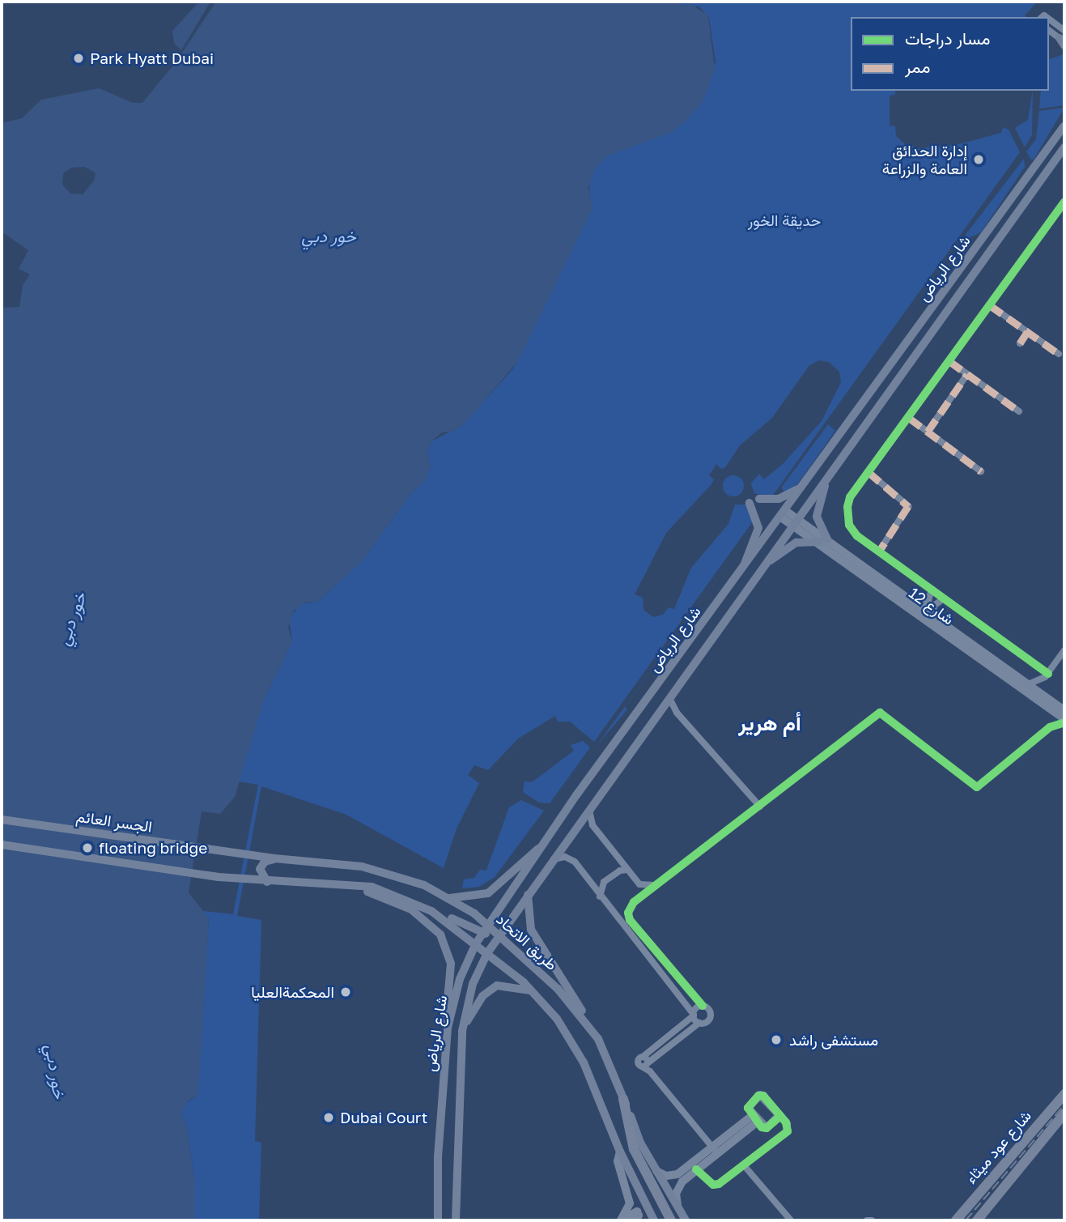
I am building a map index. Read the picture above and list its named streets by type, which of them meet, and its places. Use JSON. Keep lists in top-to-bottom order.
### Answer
{
  "streets": {
    "main road": [
      "شارع الرياض",
      "الجسر العائم",
      "طريق الاتحاد",
      "شارع عود ميثاء"
    ],
    "street": ["شارع 12"]
  },
  "crossings": [
    ["شارع الرياض", "شارع 12"],
    ["شارع الرياض", "طريق الاتحاد"],
    ["الجسر العائم", "طريق الاتحاد"]
  ],
  "districts": ["أم هرير"],
  "water": ["خور دبي"],
  "parks": ["حديقة الخور"],
  "places": [
    "Park Hyatt Dubai",
    "إدارة الحدائق العامة والزراعة",
    "floating bridge",
    "المحكمةالعليا",
    "مستشفى راشد",
    "Dubai Court"
  ],
  "legend": ["مسار دراجات", "ممر"]
}
